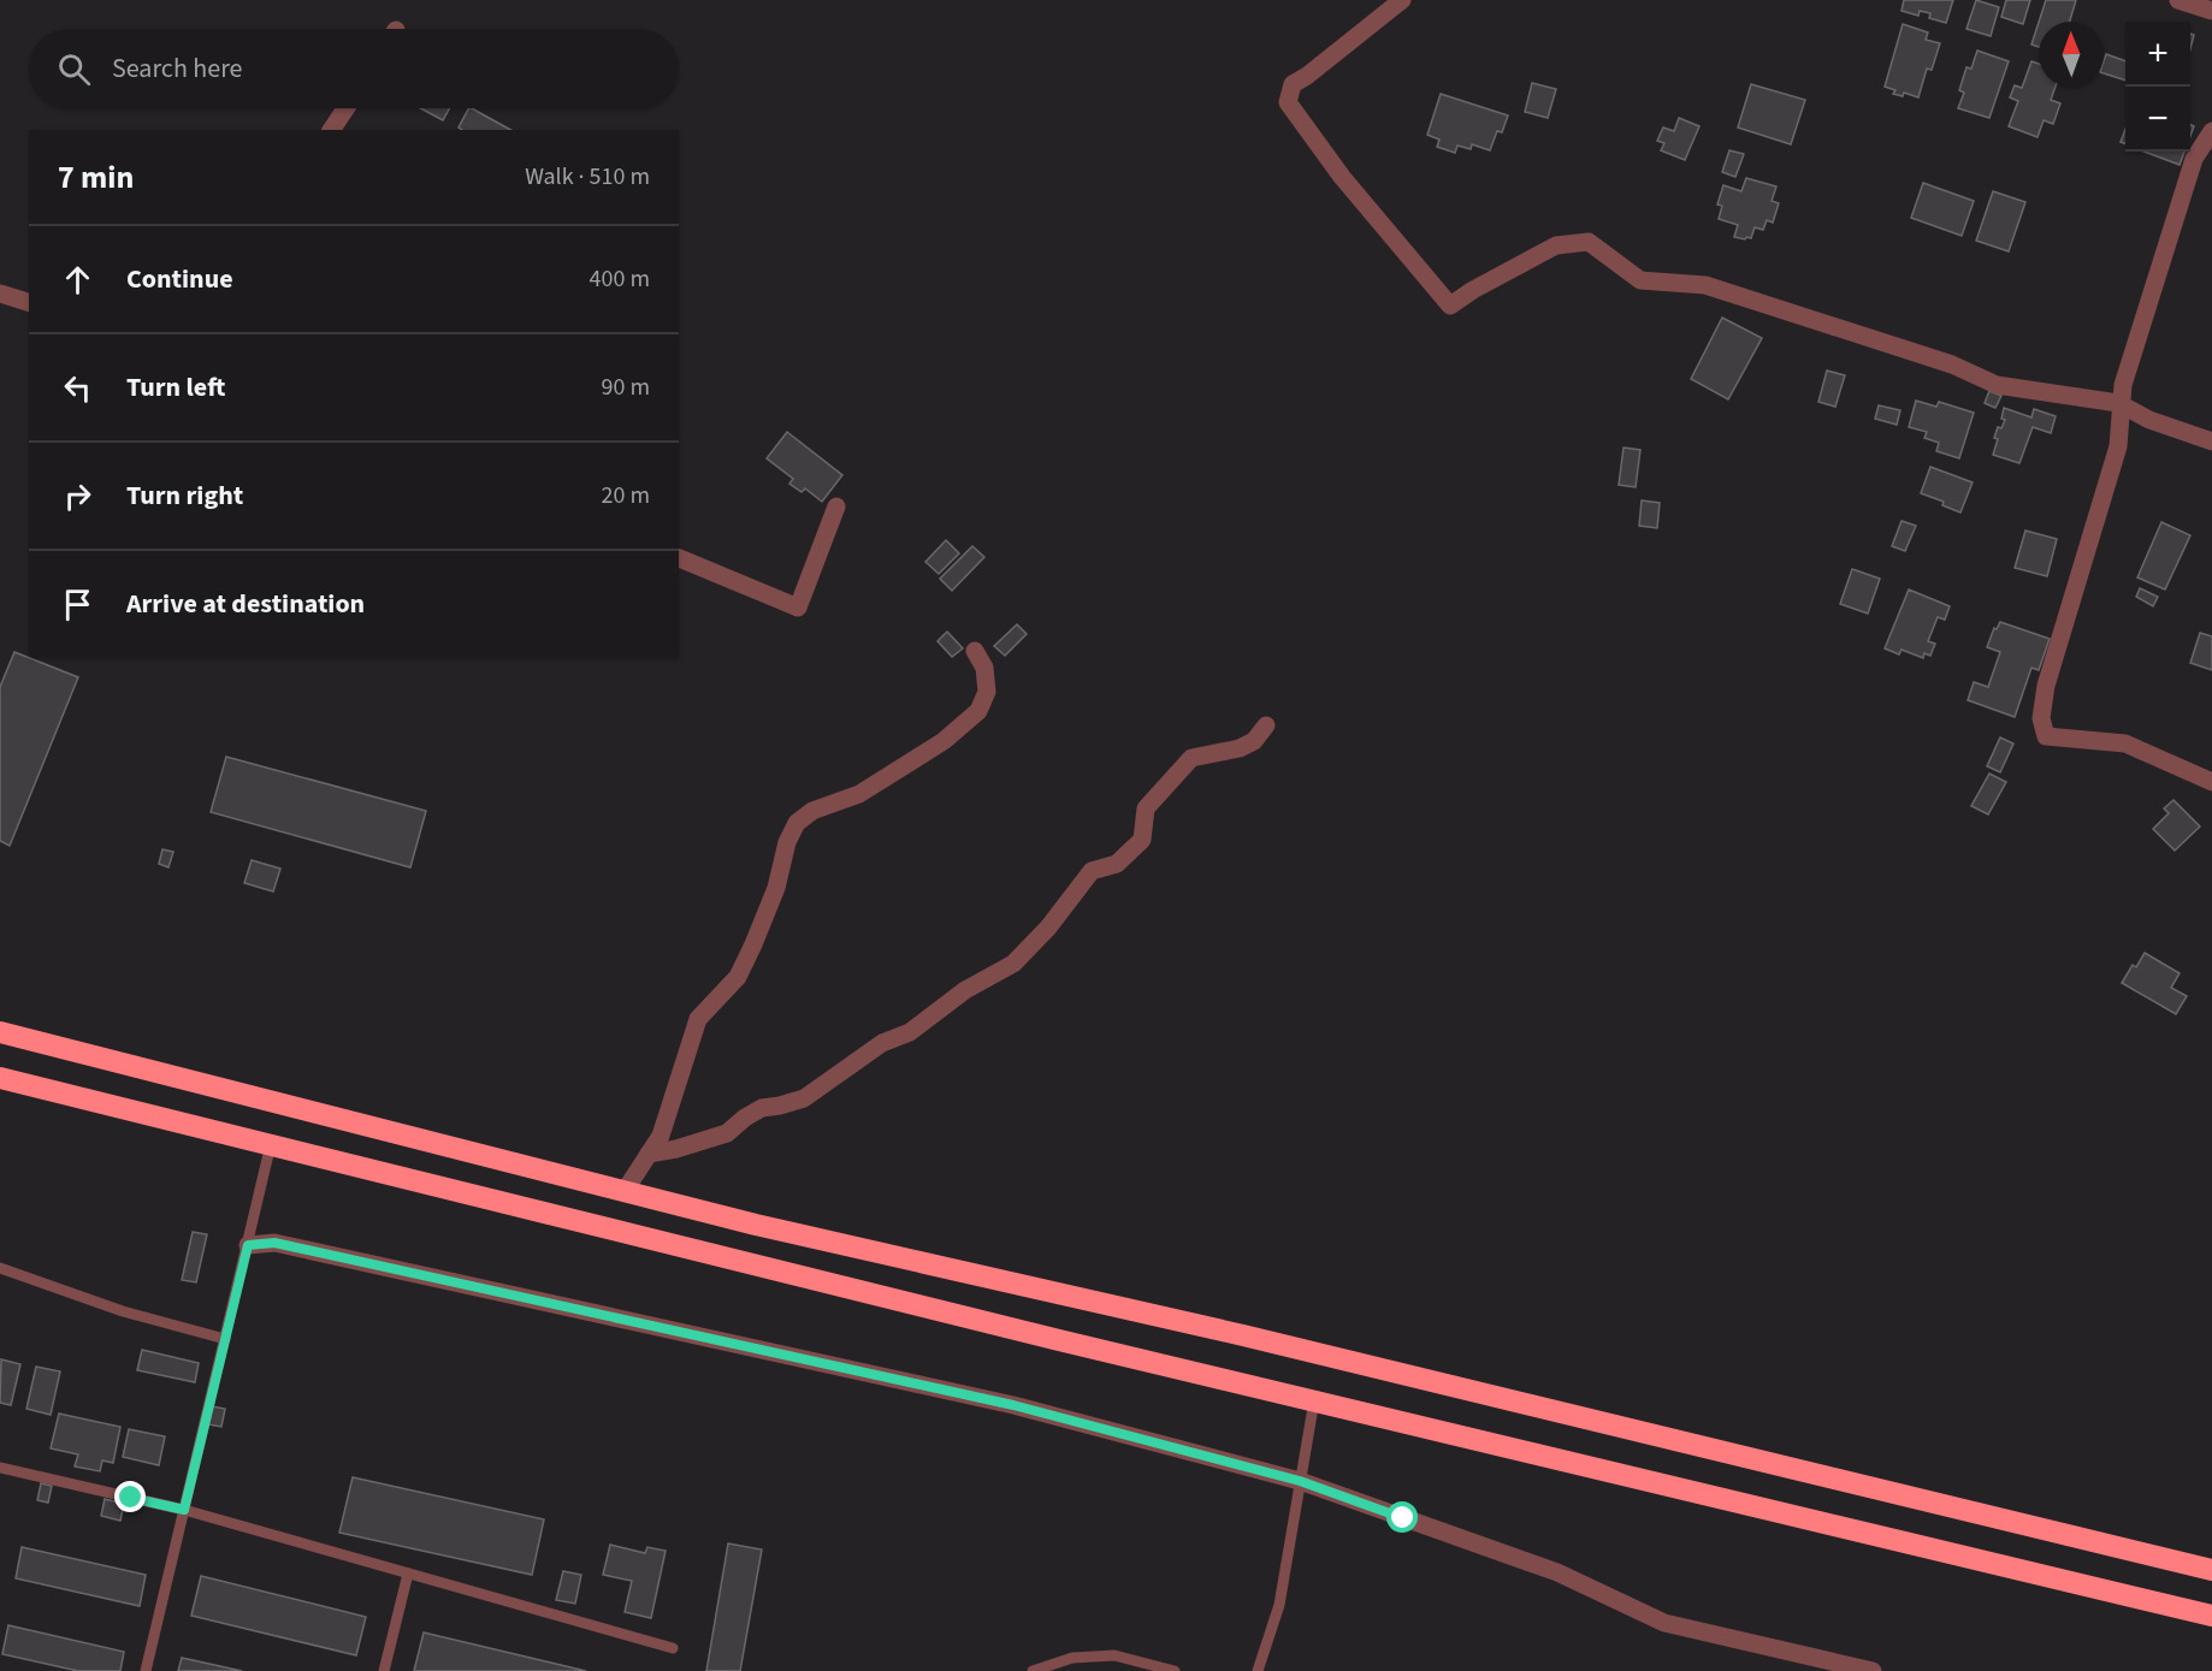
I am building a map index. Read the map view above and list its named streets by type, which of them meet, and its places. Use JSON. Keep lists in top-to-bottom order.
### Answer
{
  "north": "top",
  "page": {
    "map_buttons": ["+", "−"],
    "search": "Search here",
    "heading": ["7 min", "Walk · 510 m"],
    "list": [
      ["Continue", "400 m"],
      ["Turn left", "90 m"],
      ["Turn right", "20 m"],
      "Arrive at destination"
    ]
  }
}
